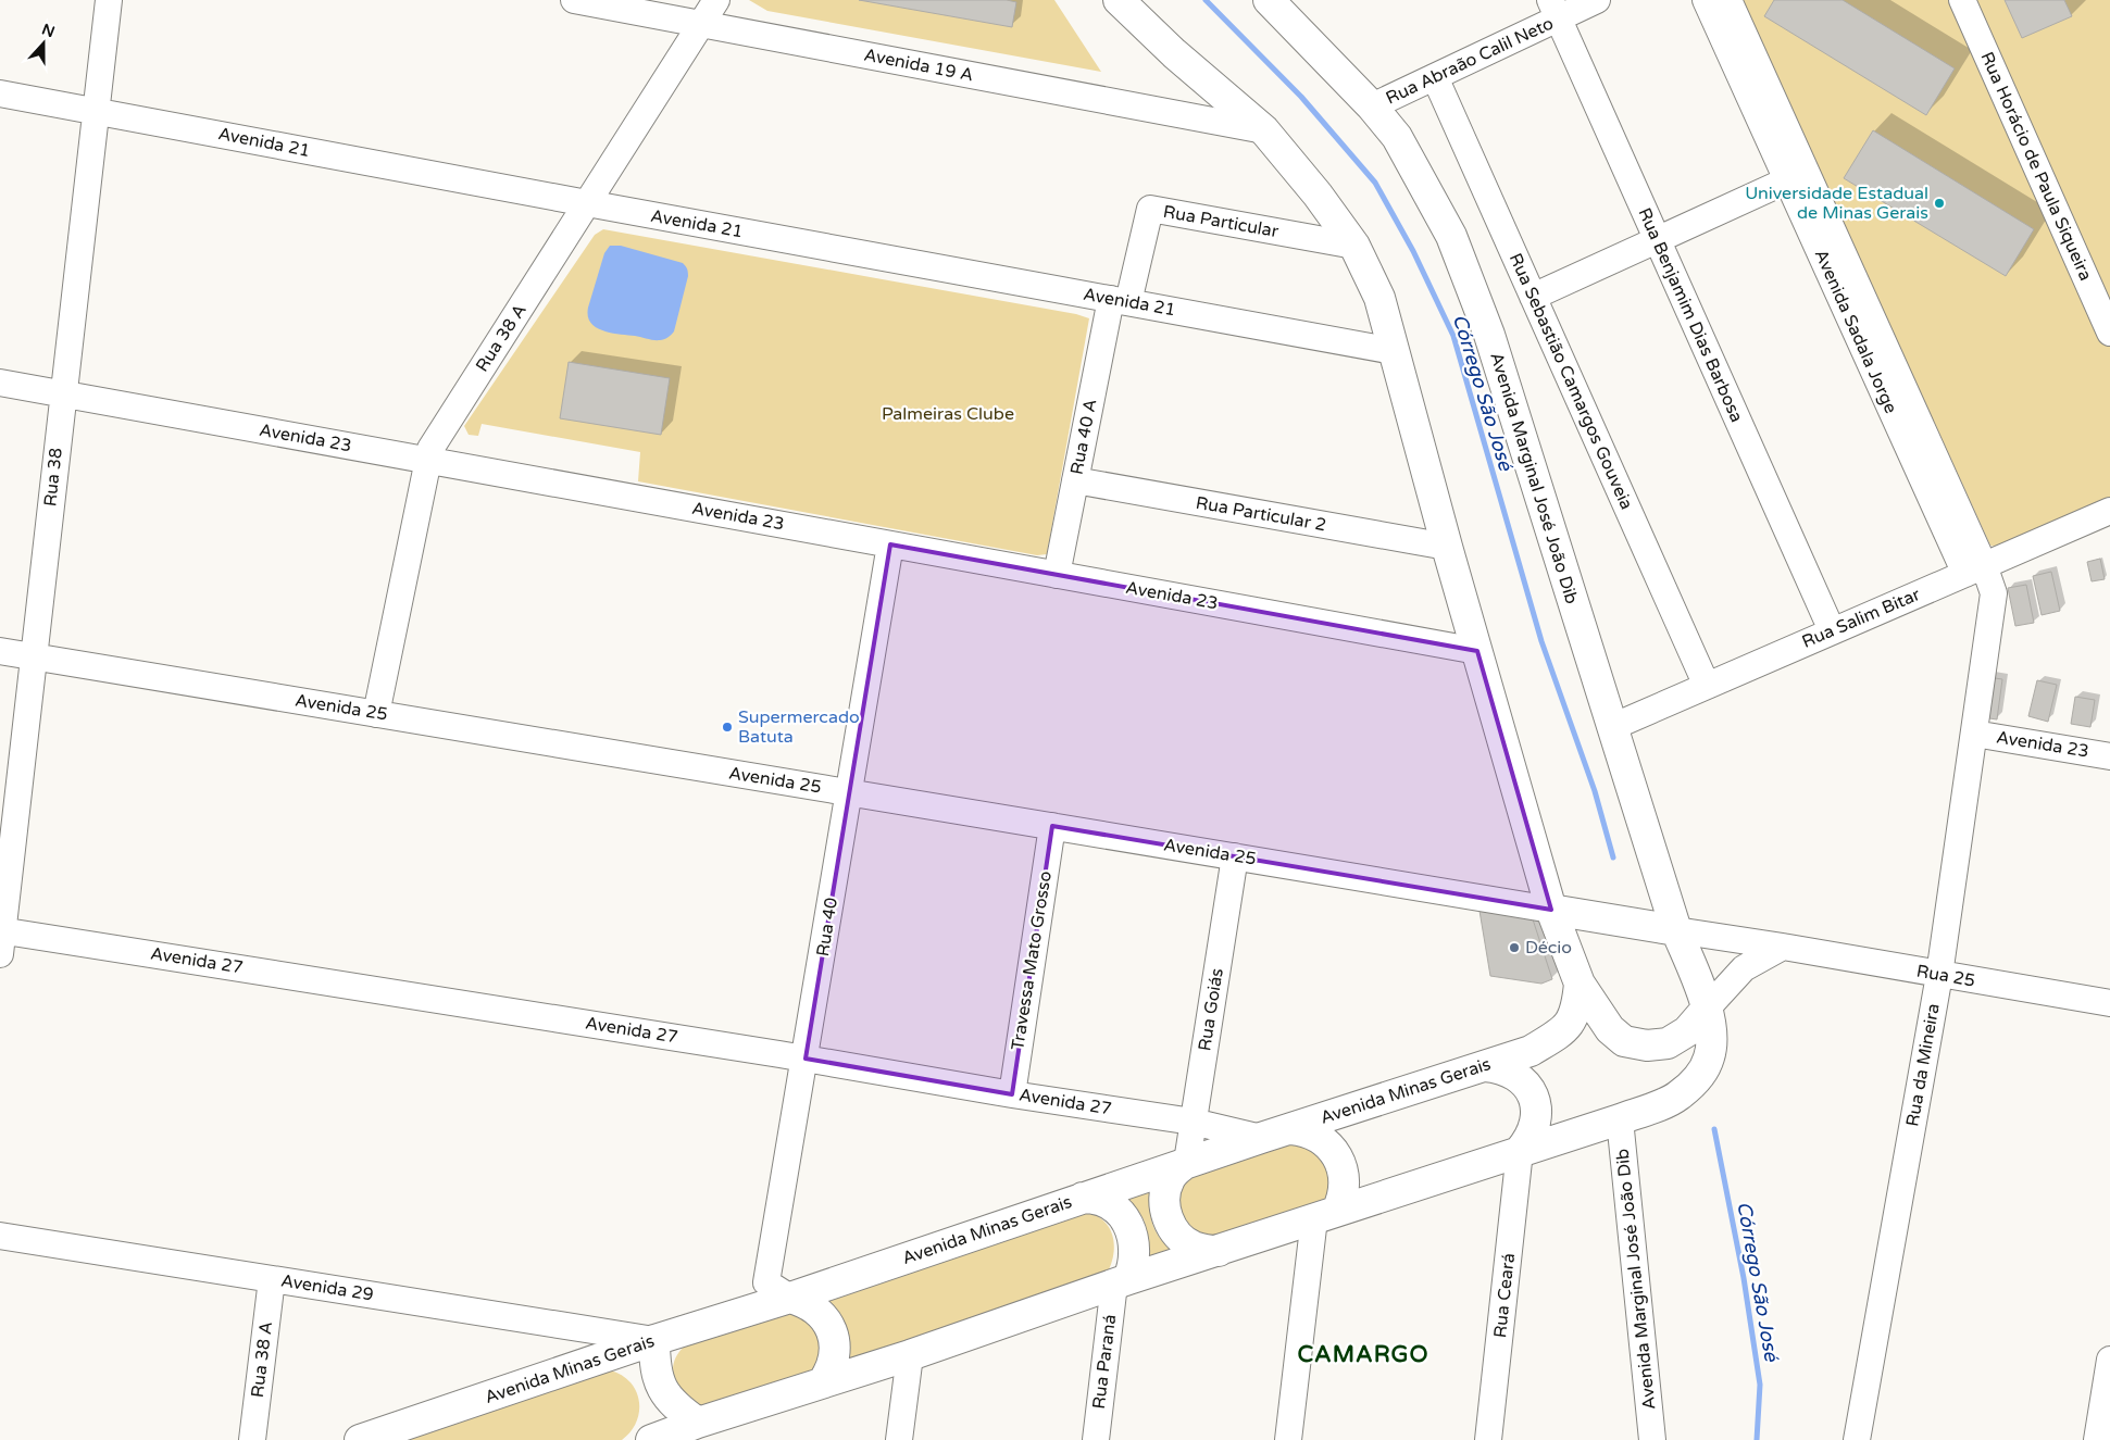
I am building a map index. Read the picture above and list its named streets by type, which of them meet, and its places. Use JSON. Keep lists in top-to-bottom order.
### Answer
{
  "streets": {
    "main road": ["Avenida Marginal José João Dib", "Avenida Minas Gerais"],
    "street": [
      "Rua Abraão Calil Neto",
      "Avenida 19 A",
      "Avenida 21",
      "Rua Horácio de Paula Siqueira",
      "Rua Particular",
      "Rua Benjamim Dias Barbosa",
      "Avenida Sadala Jorge",
      "Rua 38 A",
      "Rua Sebastião Camargos Gouveia",
      "Rua 40 A",
      "Avenida 23",
      "Rua 38",
      "Rua Particular 2",
      "Rua Salim Bitar",
      "Avenida 25",
      "Rua 40",
      "Avenida 27",
      "Travessa Mato Grosso",
      "Rua 25",
      "Rua Goiás",
      "Rua da Mineira",
      "Avenida 29",
      "Rua Ceará",
      "Rua Paraná"
    ]
  },
  "crossings": [
    ["Rua Abraão Calil Neto", "Rua Benjamim Dias Barbosa"],
    ["Rua Abraão Calil Neto", "Rua Sebastião Camargos Gouveia"],
    ["Rua Abraão Calil Neto", "Avenida Marginal José João Dib"],
    ["Avenida 19 A", "Rua 38 A"],
    ["Avenida 21", "Rua Particular"],
    ["Avenida 21", "Rua 38 A"],
    ["Avenida 21", "Rua 40 A"],
    ["Avenida 21", "Rua 38"],
    ["Rua Particular", "Rua 40 A"],
    ["Rua Benjamim Dias Barbosa", "Rua Salim Bitar"],
    ["Avenida Sadala Jorge", "Rua Salim Bitar"],
    ["Avenida Sadala Jorge", "Rua da Mineira"],
    ["Rua 38 A", "Avenida 23"],
    ["Rua 38 A", "Avenida 25"],
    ["Rua 38 A", "Avenida 29"],
    ["Rua Sebastião Camargos Gouveia", "Rua Salim Bitar"],
    ["Rua 40 A", "Avenida 23"],
    ["Rua 40 A", "Rua Particular 2"],
    ["Avenida 23", "Rua 38"],
    ["Avenida 23", "Rua 40"],
    ["Avenida 23", "Rua da Mineira"],
    ["Rua 38", "Avenida 25"],
    ["Rua 38", "Avenida 27"],
    ["Avenida Marginal José João Dib", "Rua Salim Bitar"],
    ["Avenida Marginal José João Dib", "Rua 25"],
    ["Avenida Marginal José João Dib", "Avenida Minas Gerais"],
    ["Rua Salim Bitar", "Rua da Mineira"],
    ["Avenida 25", "Rua 40"],
    ["Avenida 25", "Travessa Mato Grosso"],
    ["Avenida 25", "Rua Goiás"],
    ["Rua 40", "Avenida 27"],
    ["Rua 40", "Avenida Minas Gerais"],
    ["Avenida 27", "Travessa Mato Grosso"],
    ["Avenida 27", "Rua Goiás"],
    ["Avenida 27", "Avenida Minas Gerais"],
    ["Rua 25", "Rua da Mineira"],
    ["Rua 25", "Avenida Minas Gerais"],
    ["Rua Goiás", "Avenida Minas Gerais"],
    ["Avenida Minas Gerais", "Avenida 29"]
  ],
  "districts": ["CAMARGO"],
  "water": ["Córrego São José"],
  "parks": ["Palmeiras Clube"],
  "places": ["Universidade Estadual de Minas Gerais", "Supermercado Batuta", "Décio"],
  "north": "top"
}
